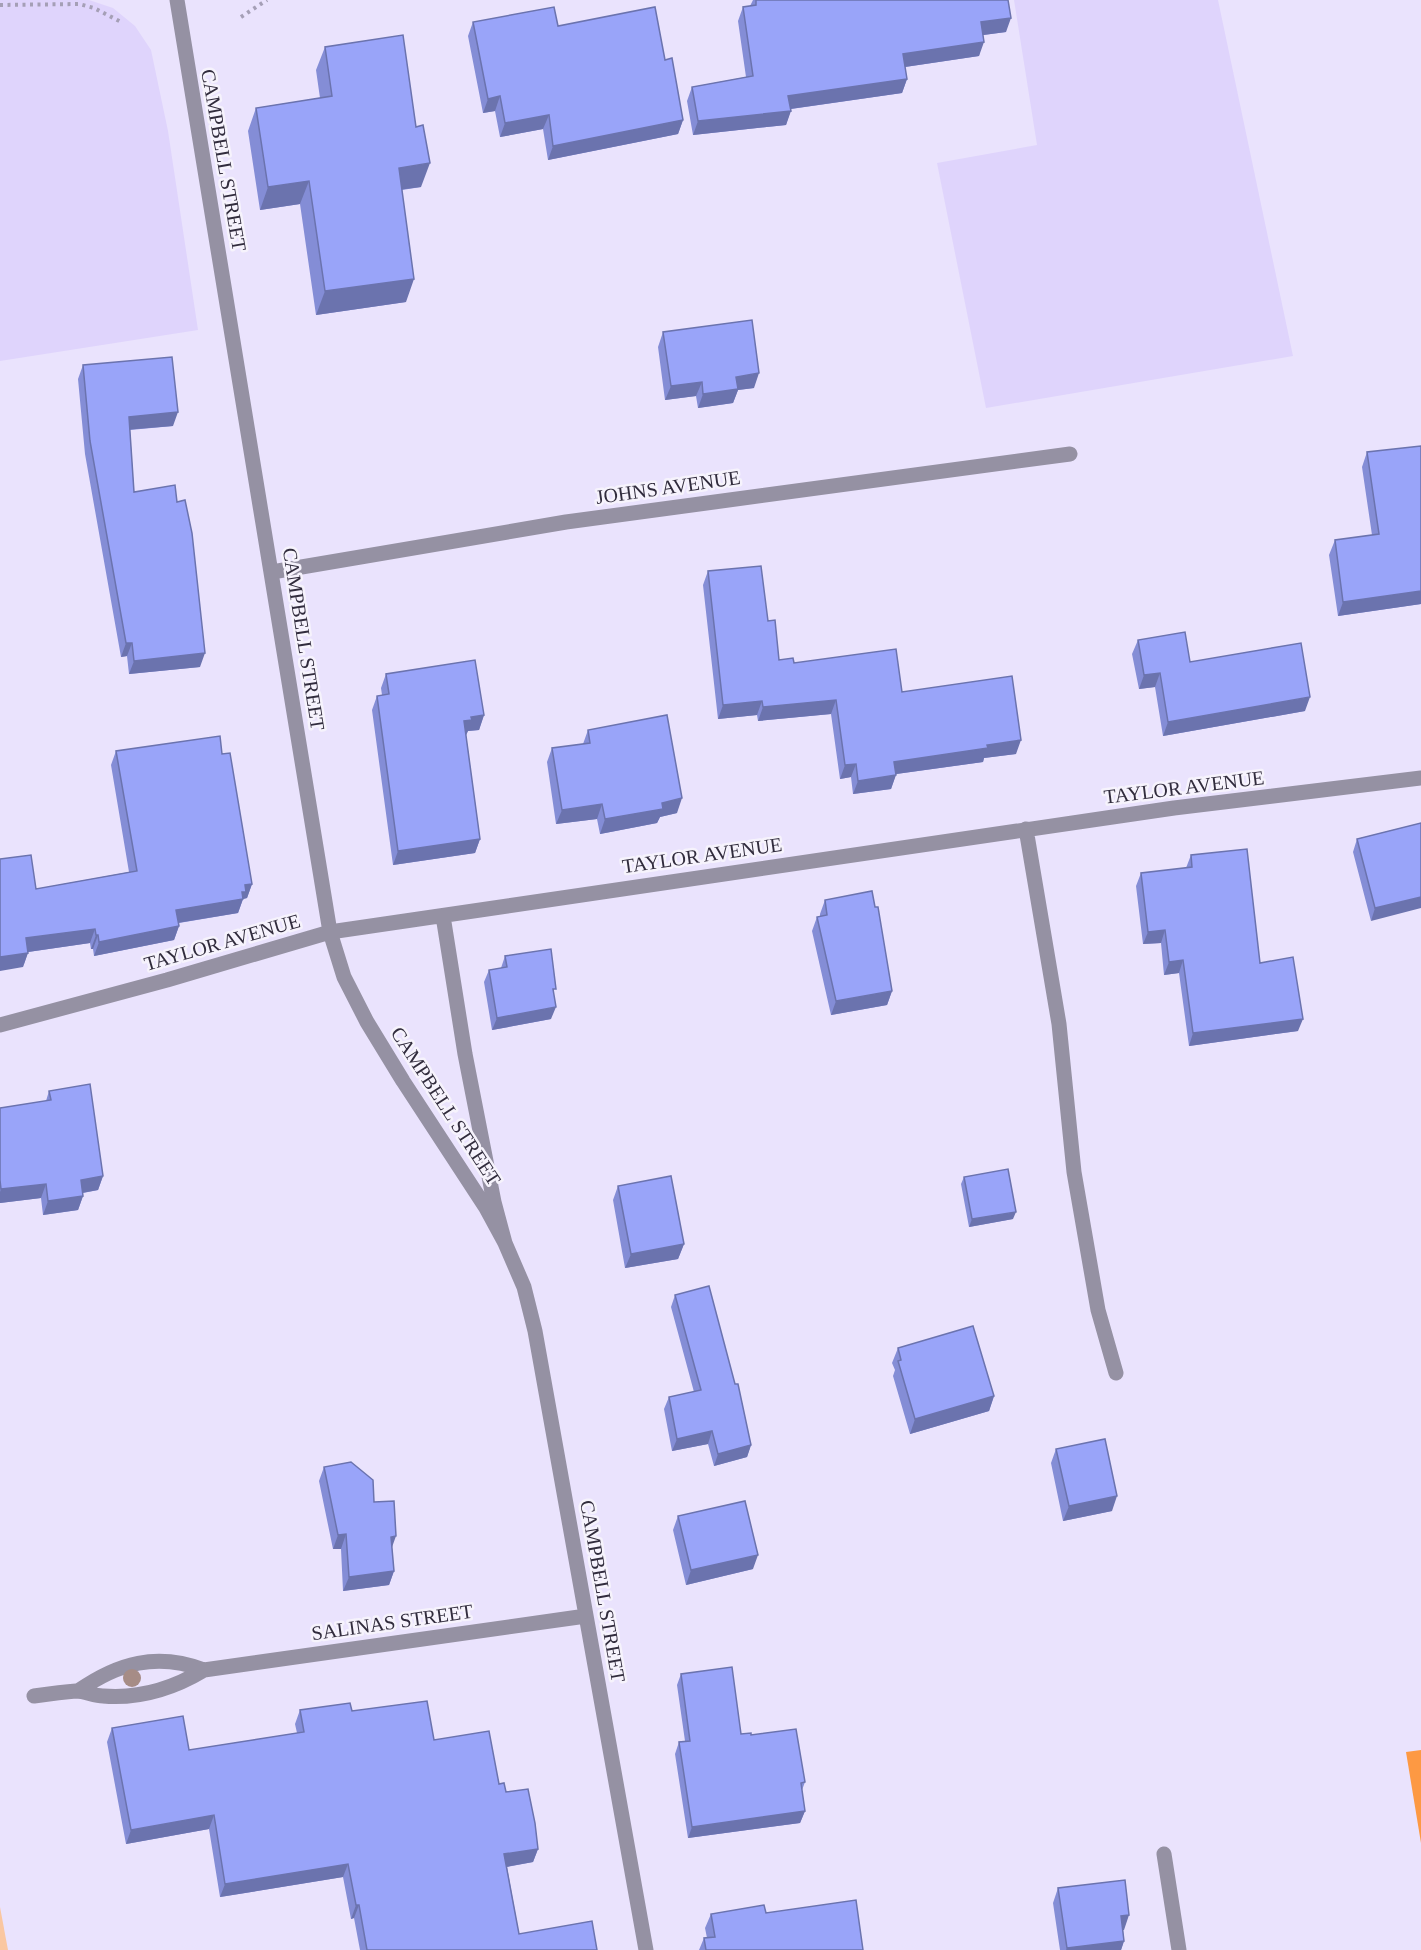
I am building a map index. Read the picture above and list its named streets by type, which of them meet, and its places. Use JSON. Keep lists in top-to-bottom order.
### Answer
{
  "streets": {
    "street": [
      "CAMPBELL STREET",
      "JOHNS AVENUE",
      "TAYLOR AVENUE",
      "SALINAS STREET"
    ]
  },
  "crossings": [
    ["CAMPBELL STREET", "JOHNS AVENUE"],
    ["CAMPBELL STREET", "TAYLOR AVENUE"],
    ["CAMPBELL STREET", "SALINAS STREET"]
  ]
}
